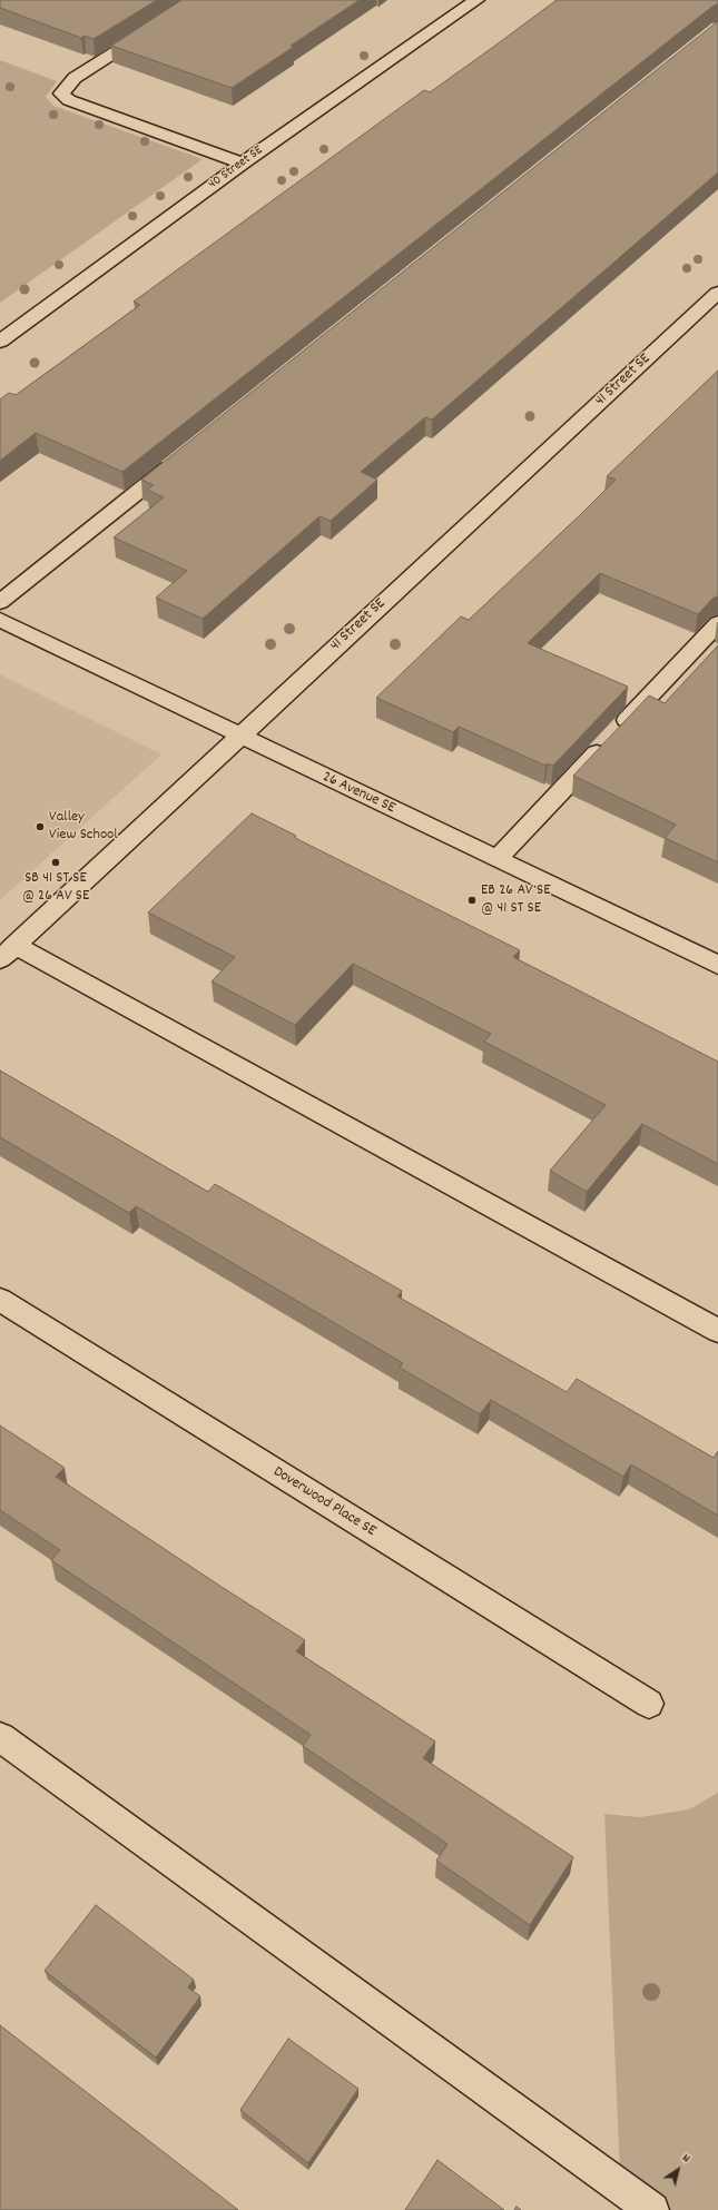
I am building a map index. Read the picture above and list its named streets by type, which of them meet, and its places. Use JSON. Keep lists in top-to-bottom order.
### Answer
{
  "streets": {
    "street": [
      "40 Street SE",
      "41 Street SE",
      "26 Avenue SE",
      "Doverwood Place SE"
    ]
  },
  "crossings": [
    ["41 Street SE", "26 Avenue SE"]
  ],
  "places": ["Valley View School", "SB 41 ST SE @ 26 AV SE", "EB 26 AV SE @ 41 ST SE"],
  "north": "top right"
}
